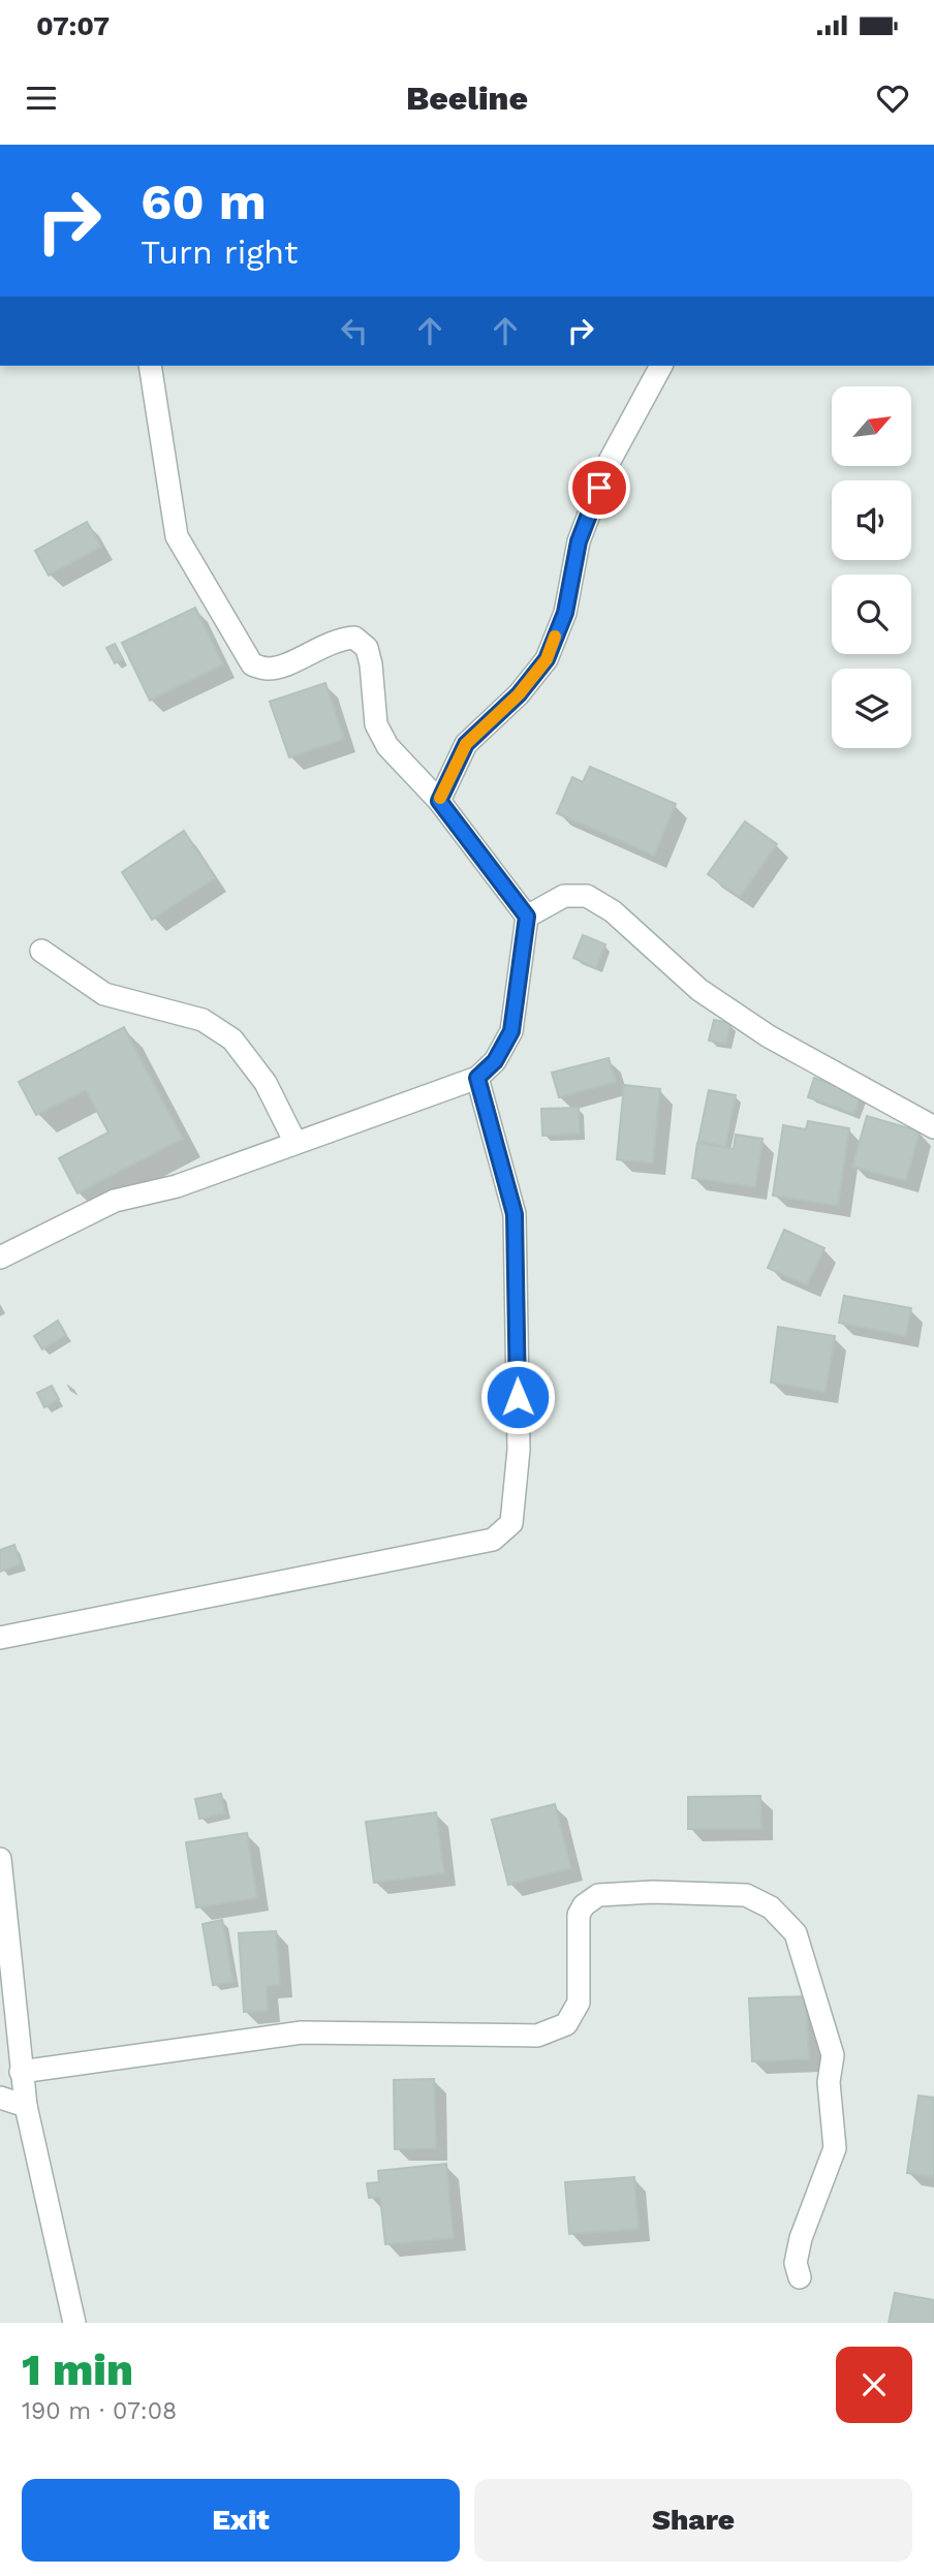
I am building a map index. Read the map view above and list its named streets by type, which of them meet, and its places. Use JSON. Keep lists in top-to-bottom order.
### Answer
{
  "north": "top right",
  "page": {
    "status": "07:07",
    "header": "Beeline",
    "turn": ["60 m", "Turn right"],
    "heading": ["1 min", "190 m · 07:08"],
    "buttons": ["Exit", "Share"]
  }
}
